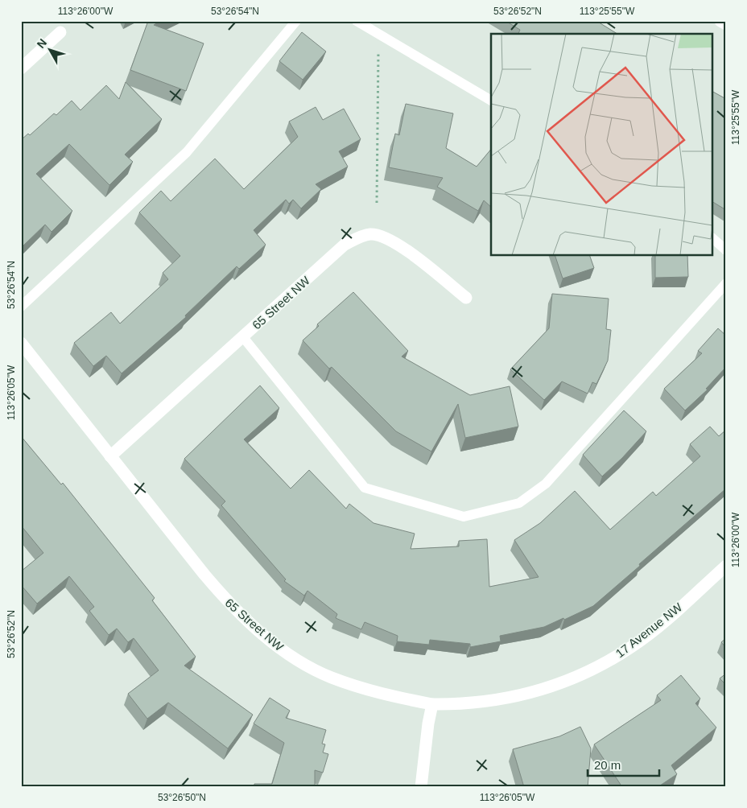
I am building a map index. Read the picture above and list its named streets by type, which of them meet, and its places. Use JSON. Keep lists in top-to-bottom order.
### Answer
{
  "streets": {
    "street": ["65 Street NW", "17 Avenue NW"]
  },
  "crossings": [
    ["65 Street NW", "17 Avenue NW"]
  ],
  "scale_bar": "20 m",
  "north": "top left",
  "coordinates": [
    "113°26'00\"W",
    "53°26'54\"N",
    "53°26'52\"N",
    "113°25'55\"W",
    "113°26'05\"W",
    "53°26'50\"N"
  ]
}
